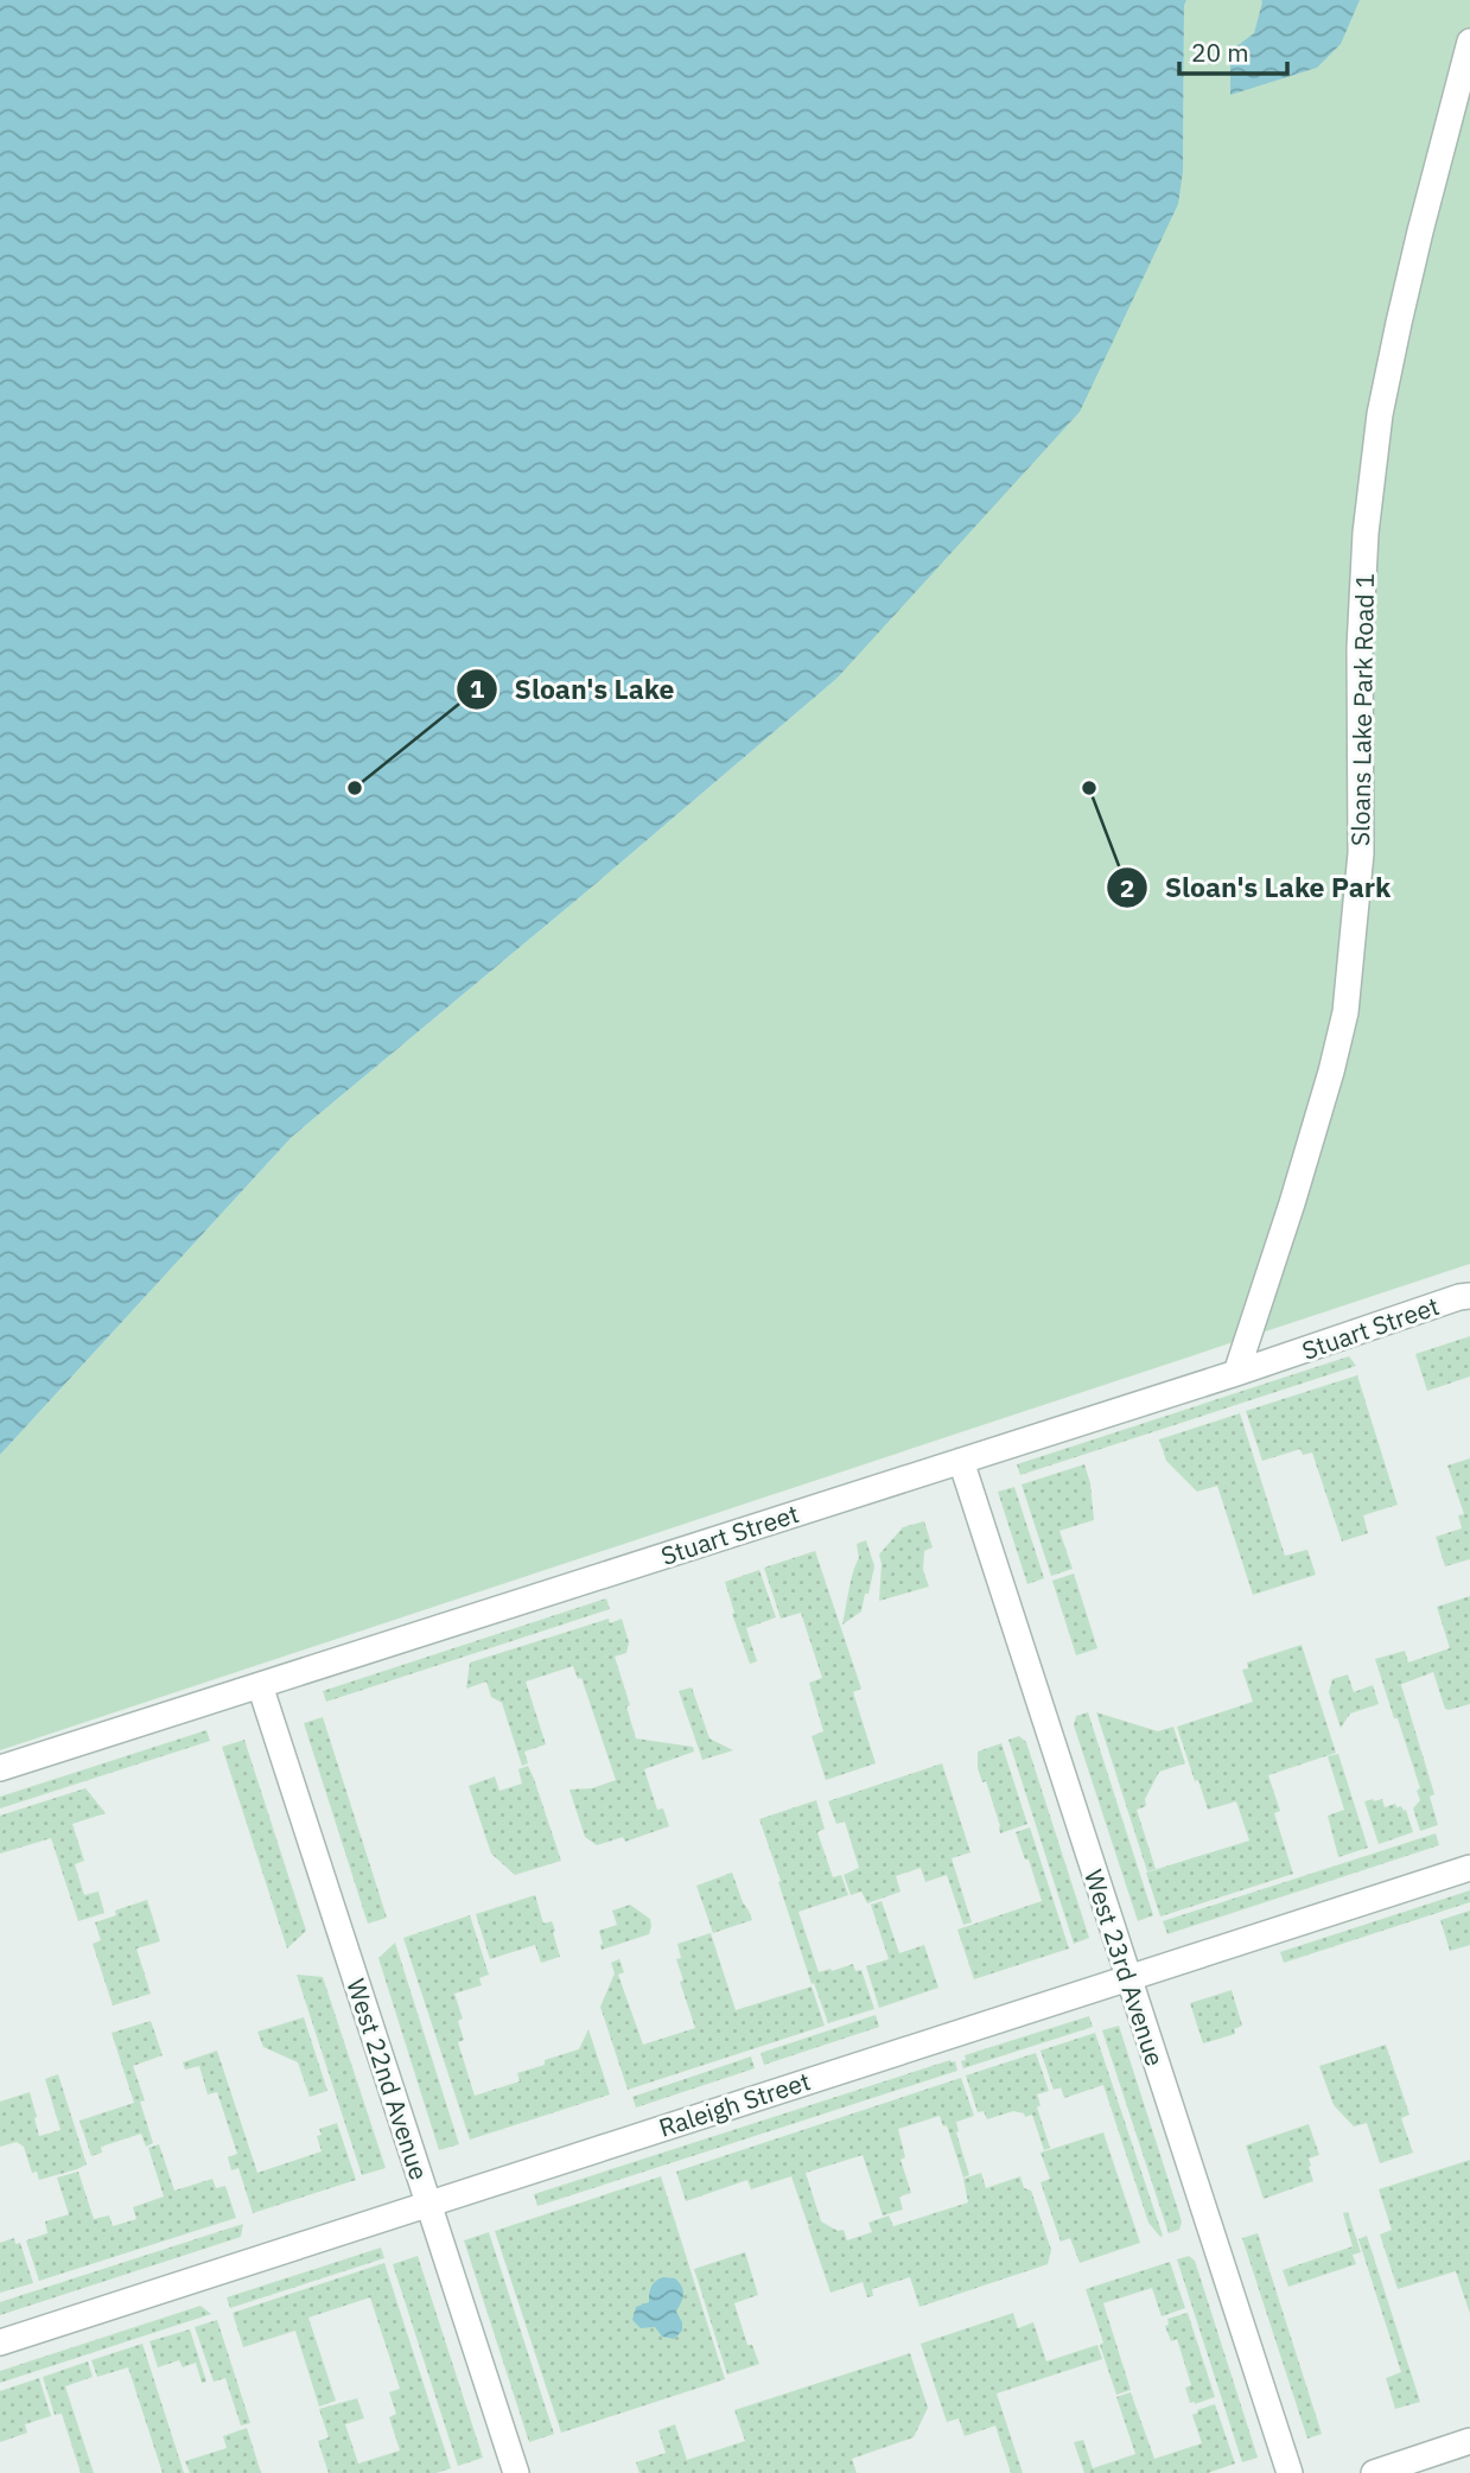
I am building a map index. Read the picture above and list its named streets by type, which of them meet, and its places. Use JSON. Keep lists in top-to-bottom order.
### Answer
{
  "streets": {
    "street": [
      "Sloans Lake Park Road 1",
      "Stuart Street",
      "West 23rd Avenue",
      "West 22nd Avenue",
      "Raleigh Street"
    ]
  },
  "crossings": [
    ["Sloans Lake Park Road 1", "Stuart Street"],
    ["Stuart Street", "West 23rd Avenue"],
    ["Stuart Street", "West 22nd Avenue"],
    ["West 23rd Avenue", "Raleigh Street"],
    ["West 22nd Avenue", "Raleigh Street"]
  ],
  "places": ["Sloan's Lake", "Sloan's Lake Park"],
  "scale_bar": "20 m"
}
